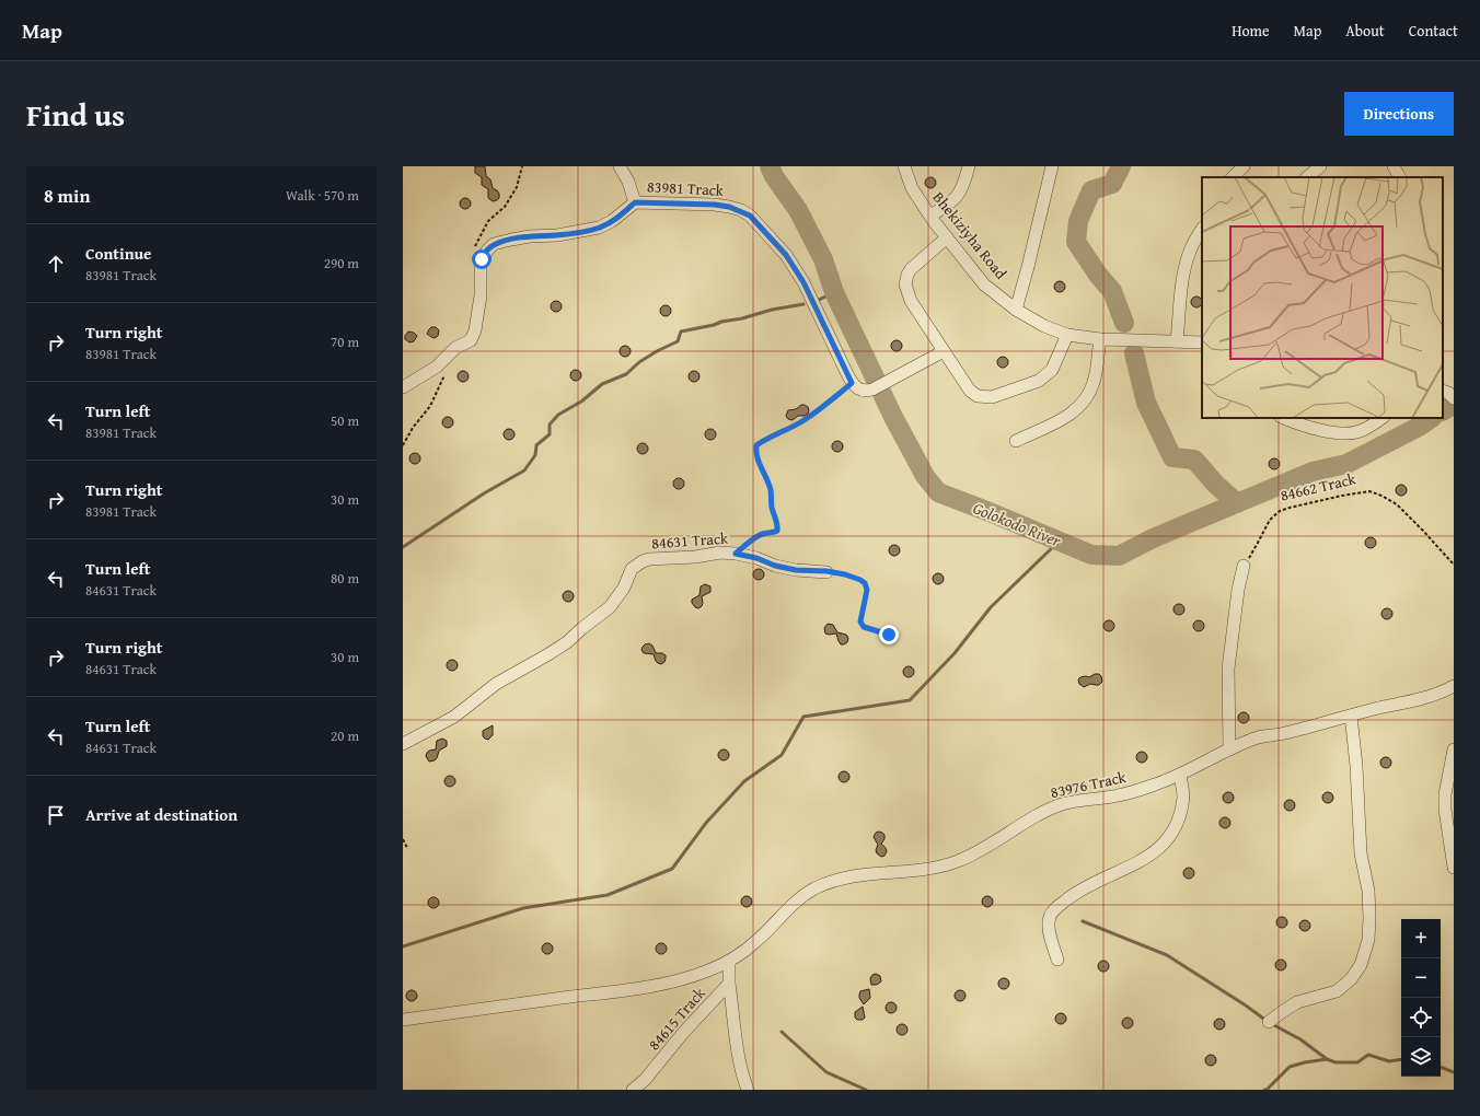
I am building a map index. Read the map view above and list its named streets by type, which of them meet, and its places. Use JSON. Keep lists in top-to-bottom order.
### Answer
{
  "streets": {
    "street": [
      "83981 Track",
      "Bhekiziyha Road",
      "84631 Track",
      "83976 Track",
      "84615 Track"
    ],
    "path": ["84662 Track"]
  },
  "water": ["Golokodo River"],
  "page": {
    "header": "Map",
    "nav": [
      "Home",
      "Map",
      "About",
      "Contact"
    ],
    "title": "Find us",
    "buttons": "Directions",
    "heading": ["8 min", "Walk · 570 m"],
    "list": [
      ["Continue", "83981 Track", "290 m"],
      ["Turn right", "83981 Track", "70 m"],
      ["Turn left", "83981 Track", "50 m"],
      ["Turn right", "83981 Track", "30 m"],
      ["Turn left", "84631 Track", "80 m"],
      ["Turn right", "84631 Track", "30 m"],
      ["Turn left", "84631 Track", "20 m"],
      "Arrive at destination"
    ],
    "map_buttons": ["+", "−"]
  }
}
